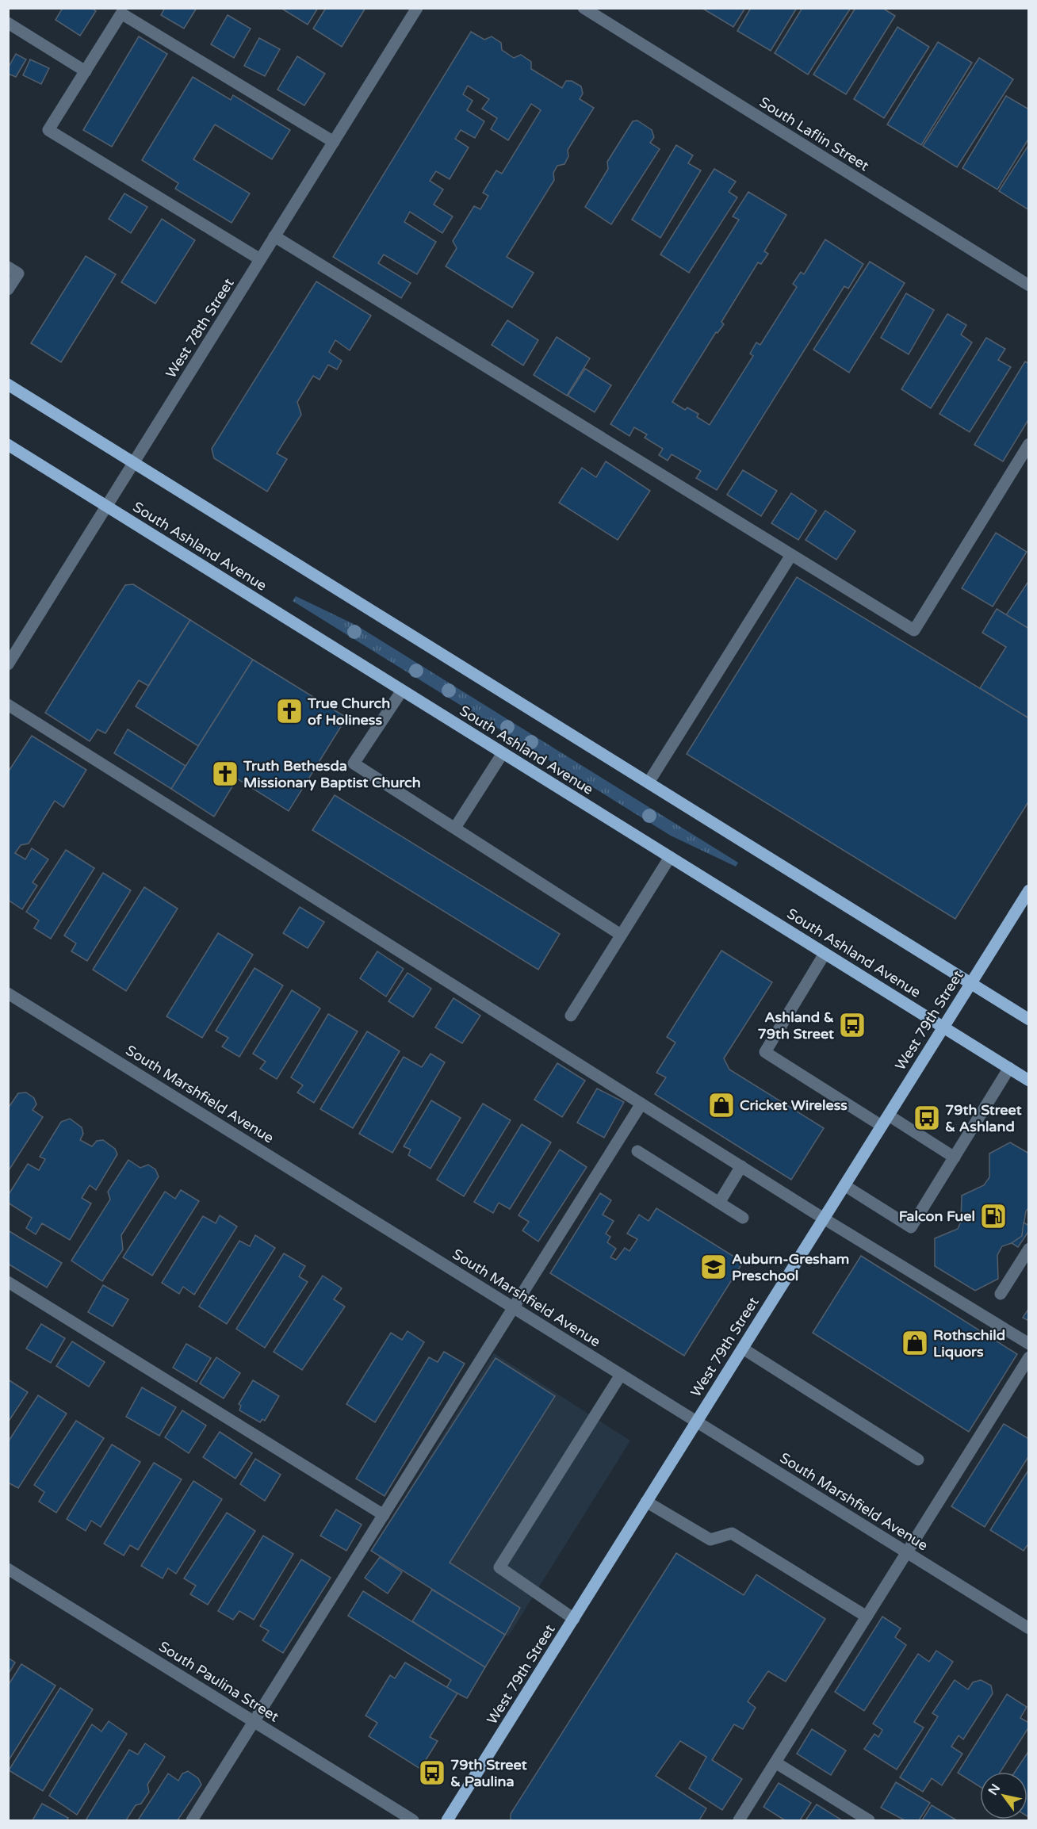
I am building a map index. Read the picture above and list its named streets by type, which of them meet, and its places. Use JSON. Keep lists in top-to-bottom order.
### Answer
{
  "streets": {
    "main road": ["South Ashland Avenue", "West 79th Street"],
    "street": [
      "South Laflin Street",
      "West 78th Street",
      "South Marshfield Avenue",
      "South Paulina Street"
    ]
  },
  "crossings": [
    ["West 78th Street", "South Ashland Avenue"],
    ["South Ashland Avenue", "West 79th Street"],
    ["West 79th Street", "South Marshfield Avenue"]
  ],
  "places": {
    "church": ["True Church of Holiness", "Truth Bethesda Missionary Baptist Church"],
    "bus stop": ["Ashland & 79th Street", "79th Street & Ashland", "79th Street & Paulina"],
    "shop": ["Cricket Wireless", "Rothschild Liquors"],
    "fuel station": ["Falcon Fuel"],
    "school or university": ["Auburn-Gresham Preschool"]
  },
  "north": "top left"
}
